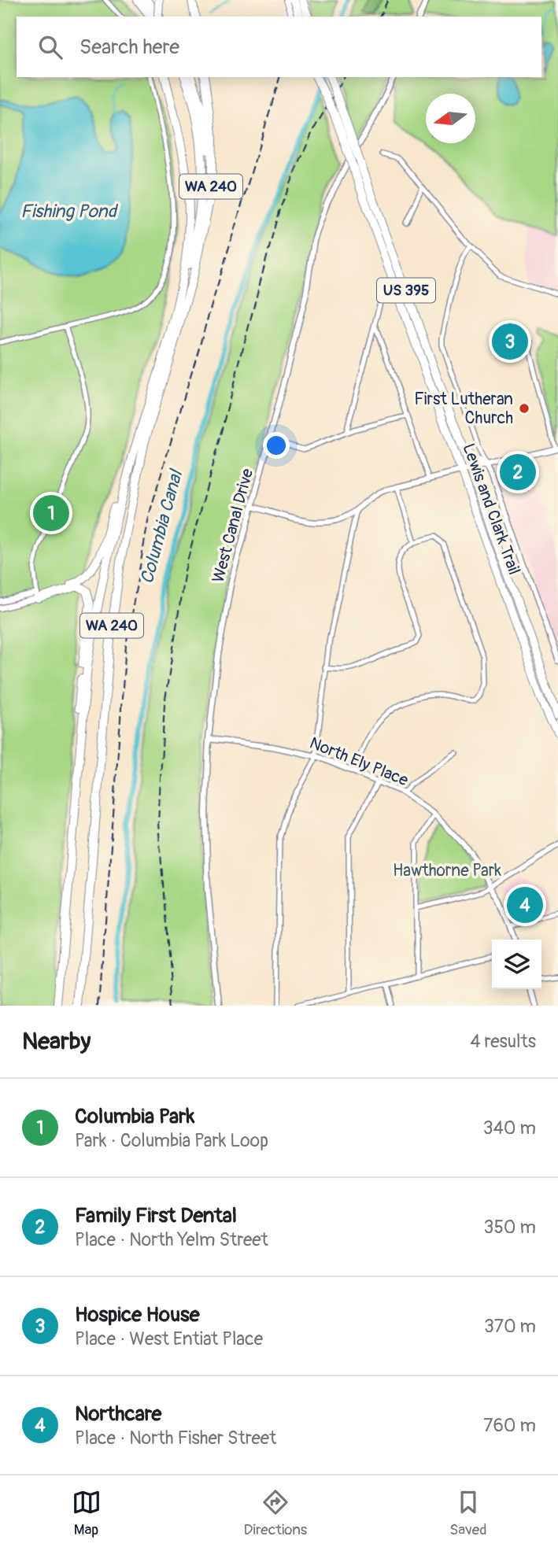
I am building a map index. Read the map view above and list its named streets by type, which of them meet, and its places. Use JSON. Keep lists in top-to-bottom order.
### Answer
{
  "streets": {
    "highway": ["WA 240", "US 395", "Lewis and Clark Trail"],
    "street": ["West Canal Drive", "North Ely Place"]
  },
  "crossings": [
    ["West Canal Drive", "North Ely Place"]
  ],
  "water": ["Fishing Pond", "Columbia Canal"],
  "parks": ["Hawthorne Park"],
  "places": ["First Lutheran Church"],
  "north": "left",
  "page": {
    "search": "Search here",
    "pins": [
      "3",
      "2",
      "1",
      "4"
    ],
    "heading": ["Nearby", "4 results"],
    "list": [
      {
        "mark": "1",
        "name": "Columbia Park",
        "note": "Park · Columbia Park Loop",
        "value": "340 m"
      },
      {
        "mark": "2",
        "name": "Family First Dental",
        "note": "Place · North Yelm Street",
        "value": "350 m"
      },
      {
        "mark": "3",
        "name": "Hospice House",
        "note": "Place · West Entiat Place",
        "value": "370 m"
      },
      {
        "mark": "4",
        "name": "Northcare",
        "note": "Place · North Fisher Street",
        "value": "760 m"
      }
    ],
    "nav": ["Map", "Directions", "Saved"]
  }
}
